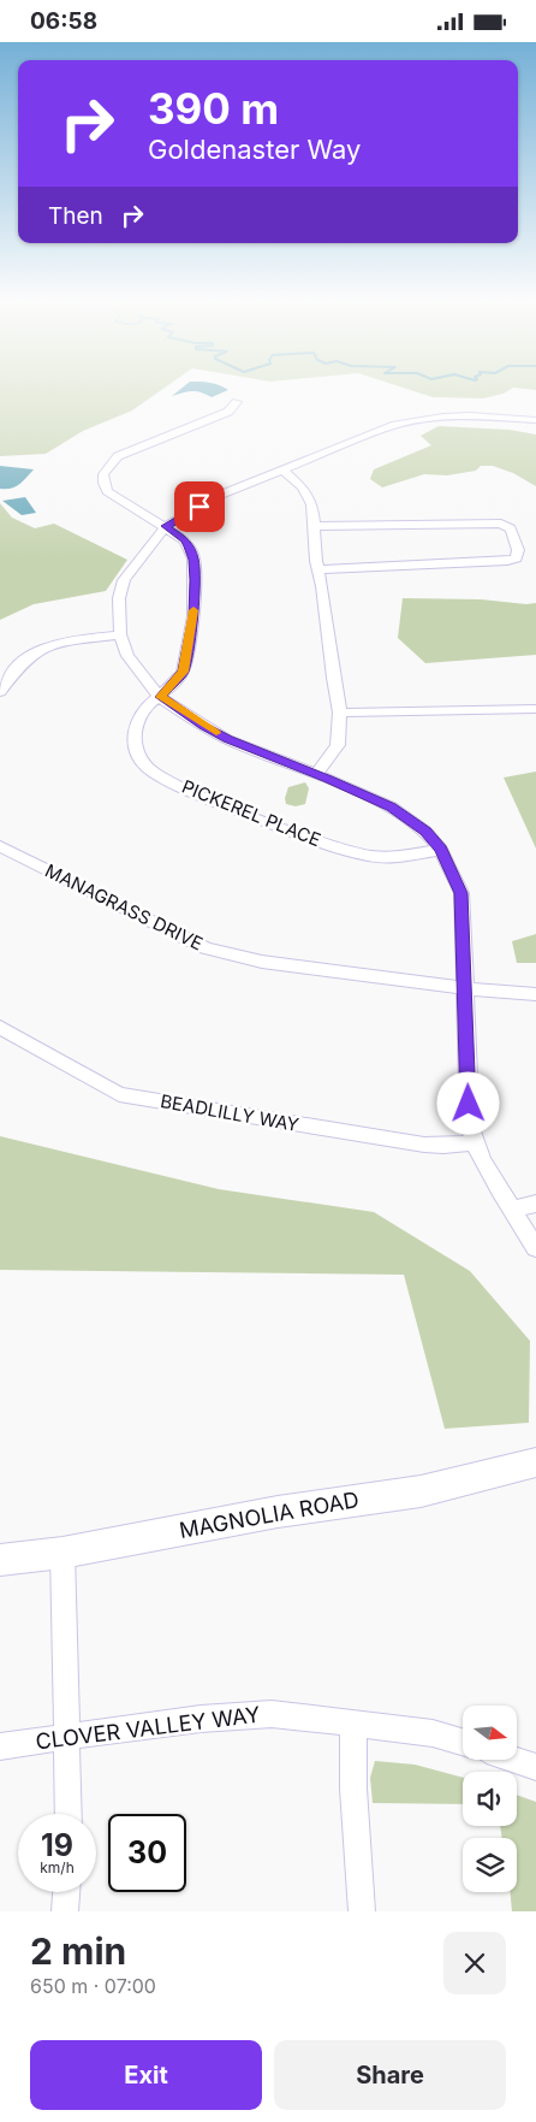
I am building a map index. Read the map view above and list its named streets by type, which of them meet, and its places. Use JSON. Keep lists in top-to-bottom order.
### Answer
{
  "streets": {
    "main road": ["MAGNOLIA ROAD"],
    "street": [
      "PICKEREL PLACE",
      "MANAGRASS DRIVE",
      "BEADLILLY WAY",
      "CLOVER VALLEY WAY"
    ]
  },
  "north": "right",
  "page": {
    "status": "06:58",
    "turn": ["390 m", "Goldenaster Way"],
    "then": "Then",
    "speed": "19 km/h",
    "limit": "30",
    "heading": ["2 min", "650 m · 07:00"],
    "buttons": ["Exit", "Share"]
  }
}
